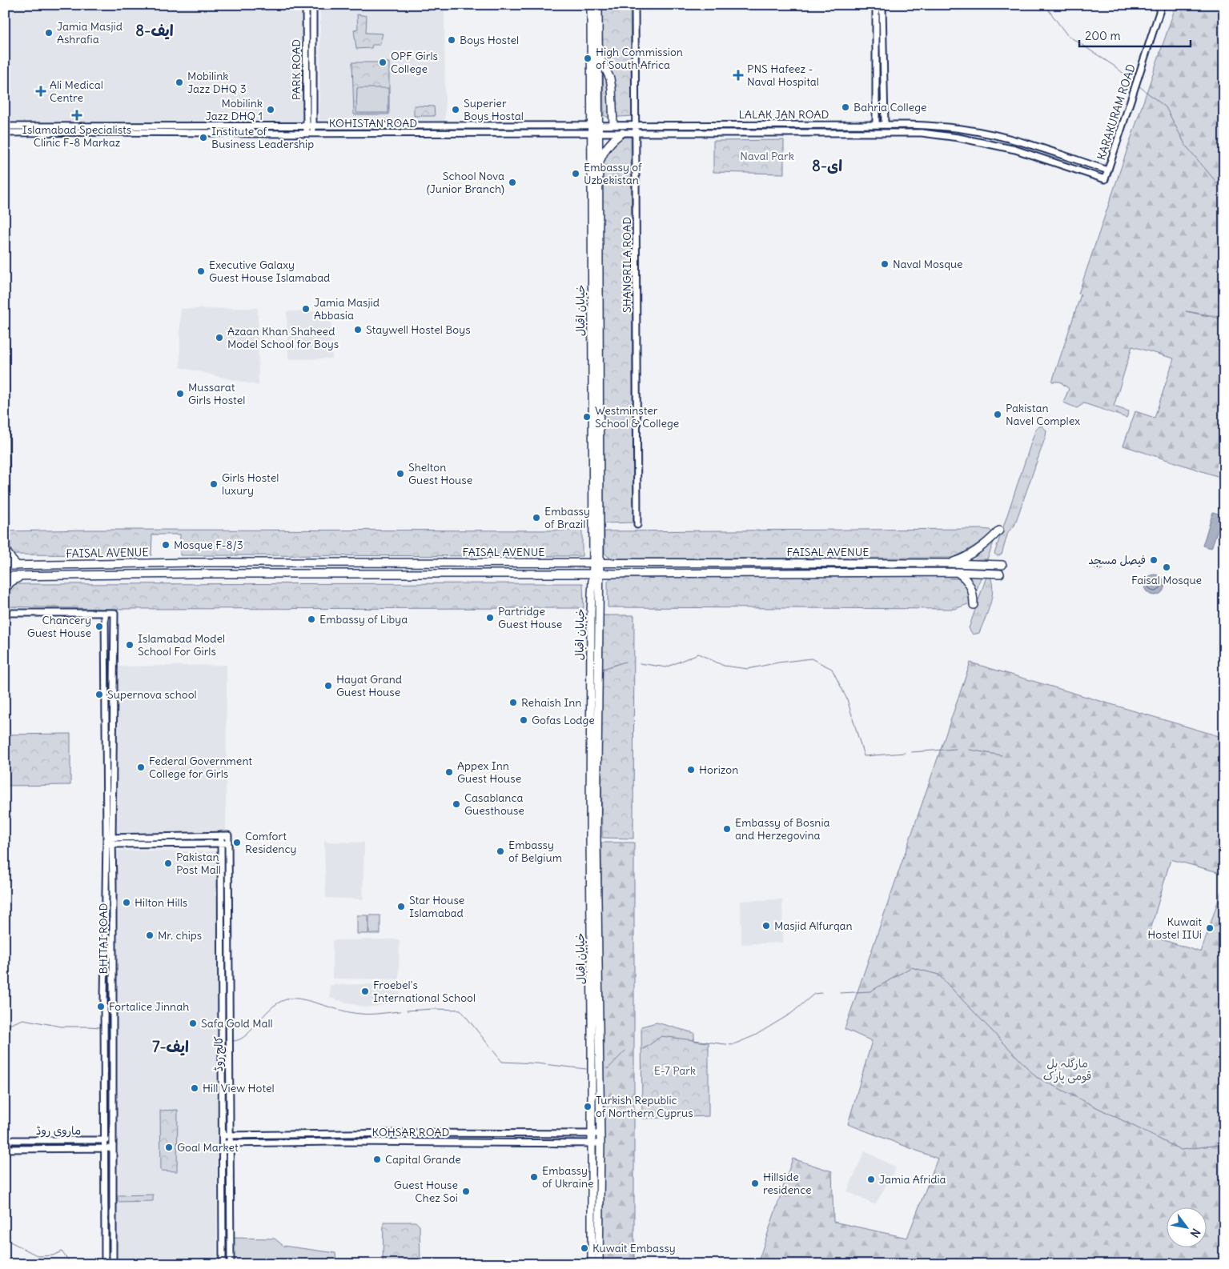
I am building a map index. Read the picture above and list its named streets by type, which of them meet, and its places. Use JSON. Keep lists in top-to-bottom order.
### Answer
{
  "streets": {
    "main road": ["خیابان اقبال", "FAISAL AVENUE"],
    "street": [
      "PARK ROAD",
      "KARAKURAM ROAD",
      "LALAK JAN ROAD",
      "KOHISTAN ROAD",
      "SHANGRILA ROAD",
      "BHITAI ROAD",
      "کالج روڈ",
      "ماروی روڈ",
      "KOHSAR ROAD"
    ]
  },
  "crossings": [
    ["PARK ROAD", "KOHISTAN ROAD"],
    ["KARAKURAM ROAD", "LALAK JAN ROAD"],
    ["LALAK JAN ROAD", "KOHISTAN ROAD"],
    ["LALAK JAN ROAD", "SHANGRILA ROAD"],
    ["LALAK JAN ROAD", "خیابان اقبال"],
    ["KOHISTAN ROAD", "خیابان اقبال"],
    ["خیابان اقبال", "FAISAL AVENUE"],
    ["خیابان اقبال", "KOHSAR ROAD"],
    ["BHITAI ROAD", "ماروی روڈ"],
    ["کالج روڈ", "KOHSAR ROAD"]
  ],
  "districts": ["ایف-8", "ای-8", "ایف-7"],
  "parks": ["Naval Park", "مارگلہ ہل قومی پارک", "E-7 Park"],
  "places": {
    "other": [
      "Jamia Masjid Ashrafia",
      "Boys Hostel",
      "High Commission of South Africa",
      "OPF Girls College",
      "Mobilink Jazz DHQ 3",
      "Bahria College",
      "Mobilink Jazz DHQ 1",
      "Superier Boys Hostal",
      "Institute of Business Leadership",
      "Embassy of Uzbekistan",
      "School Nova (Junior Branch)",
      "Naval Mosque",
      "Executive Galaxy Guest House Islamabad",
      "Jamia Masjid Abbasia",
      "Staywell Hostel Boys",
      "Azaan Khan Shaheed Model School for Boys",
      "Mussarat Girls Hostel",
      "Pakistan Navel Complex",
      "Westminster School & College",
      "Shelton Guest House",
      "Girls Hostel luxury",
      "Embassy of Brazil",
      "Mosque F-8/3",
      "فیصل مسجد",
      "Faisal Mosque",
      "Partridge Guest House",
      "Embassy of Libya",
      "Chancery Guest House",
      "Islamabad Model School For Girls",
      "Hayat Grand Guest House",
      "Supernova school",
      "Rehaish Inn",
      "Gofas Lodge",
      "Federal Government College for Girls",
      "Horizon",
      "Appex Inn Guest House",
      "Casablanca Guesthouse",
      "Embassy of Bosnia and Herzegovina",
      "Comfort Residency",
      "Embassy of Belgium",
      "Pakistan Post Mall",
      "Hilton Hills",
      "Star House Islamabad",
      "Masjid Alfurqan",
      "Kuwait Hostel IIUi",
      "Mr. chips",
      "Froebel's International School",
      "Fortalice Jinnah",
      "Safa Gold Mall",
      "Hill View Hotel",
      "Turkish Republic of Northern Cyprus",
      "Goal Market",
      "Capital Grande",
      "Embassy of Ukraine",
      "Jamia Afridia",
      "Hillside residence",
      "Guest House Chez Soi",
      "Kuwait Embassy"
    ],
    "health": ["PNS Hafeez - Naval Hospital", "Ali Medical Centre", "Islamabad Specialists Clinic F-8 Markaz"]
  },
  "scale_bar": "200 m",
  "north": "bottom right"
}
